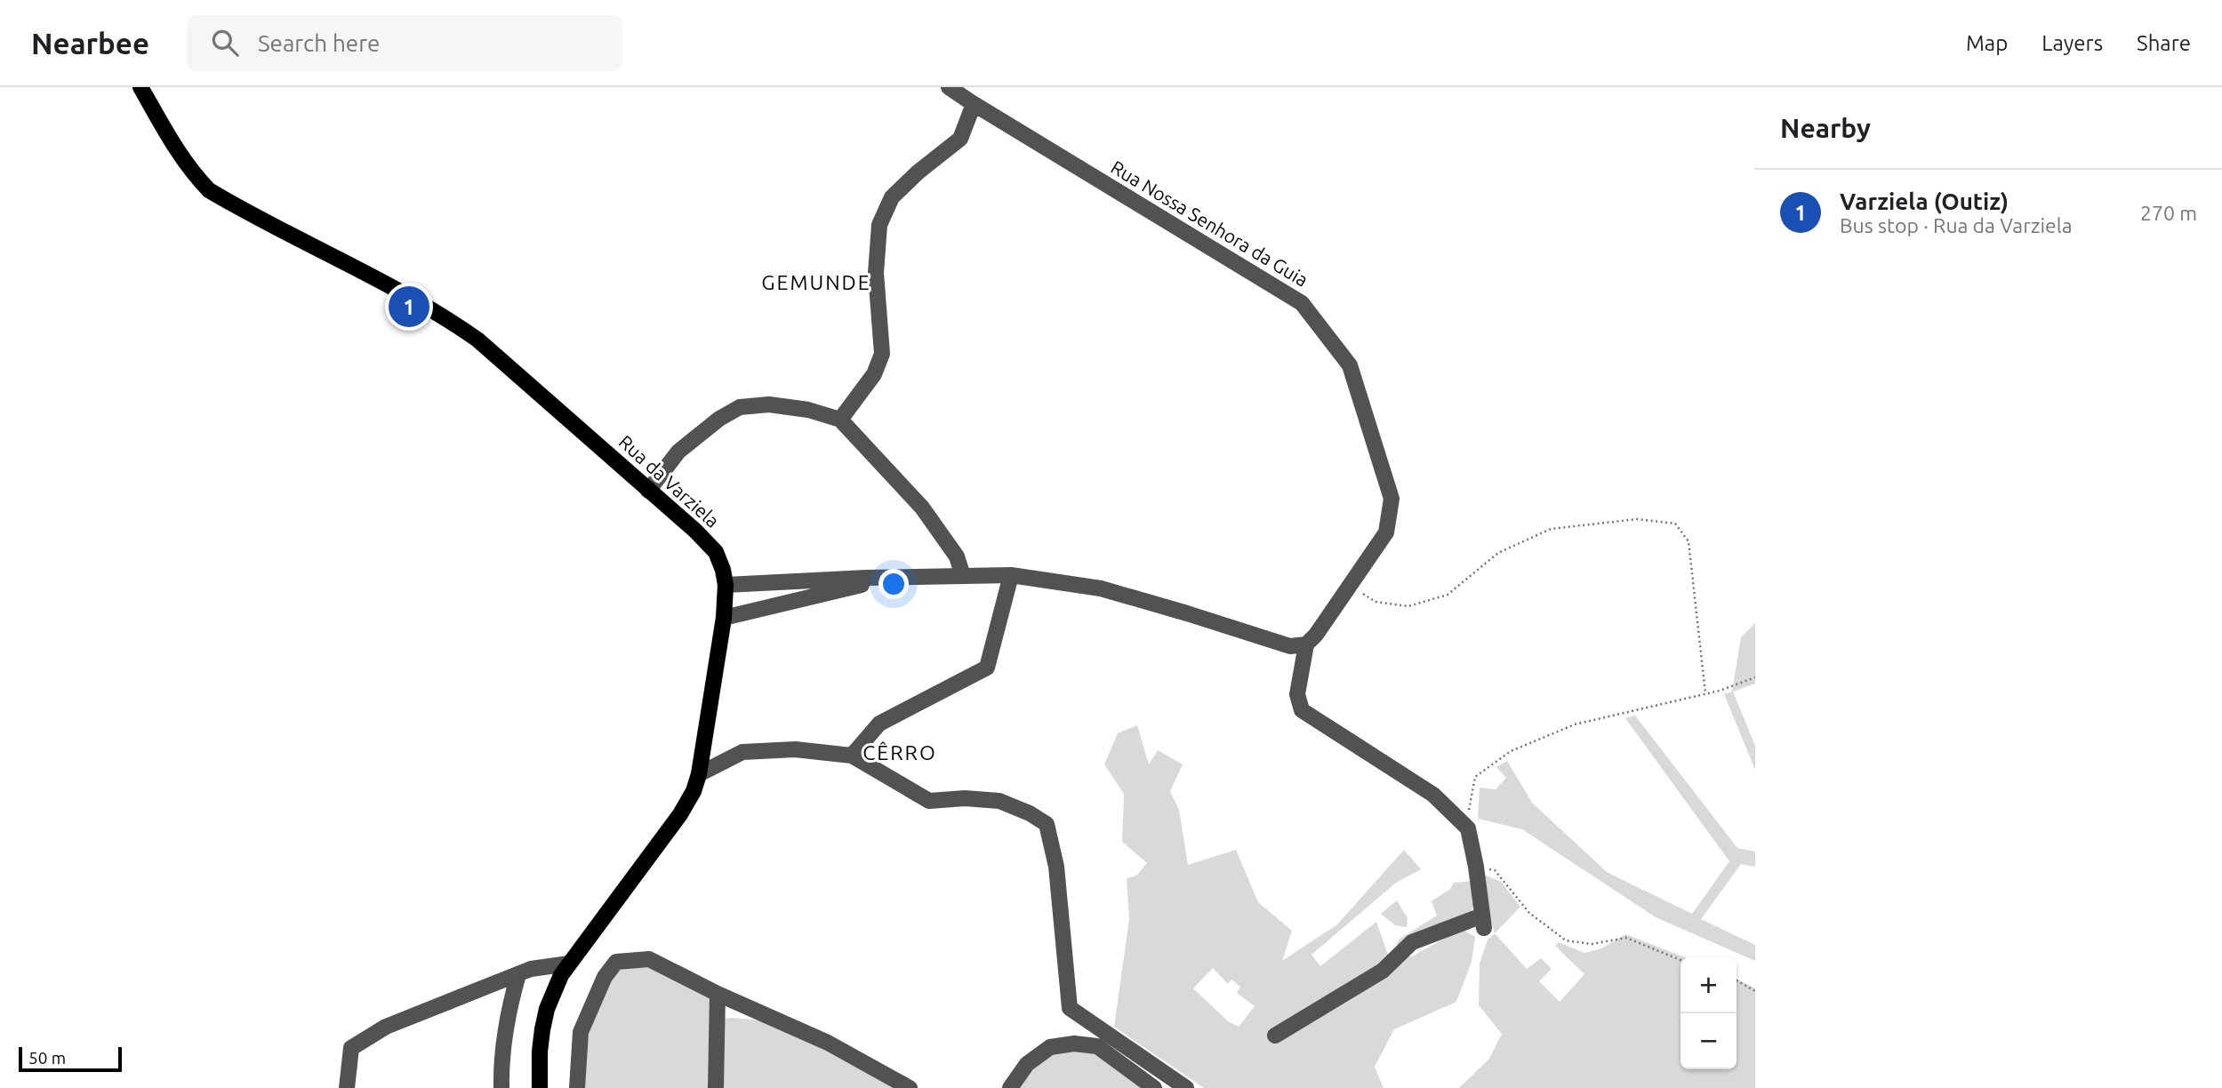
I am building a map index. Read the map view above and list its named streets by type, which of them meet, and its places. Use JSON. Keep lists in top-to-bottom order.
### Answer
{
  "streets": {
    "main road": ["Rua da Varziela"],
    "street": ["Rua Nossa Senhora da Guia"]
  },
  "districts": ["GEMUNDE", "CÊRRO"],
  "scale_bar": "50 m",
  "page": {
    "header": "Nearbee",
    "search": "Search here",
    "nav": ["Map", "Layers", "Share"],
    "heading": "Nearby",
    "list": [
      {
        "mark": "1",
        "name": "Varziela (Outiz)",
        "note": "Bus stop · Rua da Varziela",
        "value": "270 m"
      }
    ],
    "pins": "1",
    "map_buttons": ["+", "−"],
    "scale": "50 m"
  }
}
